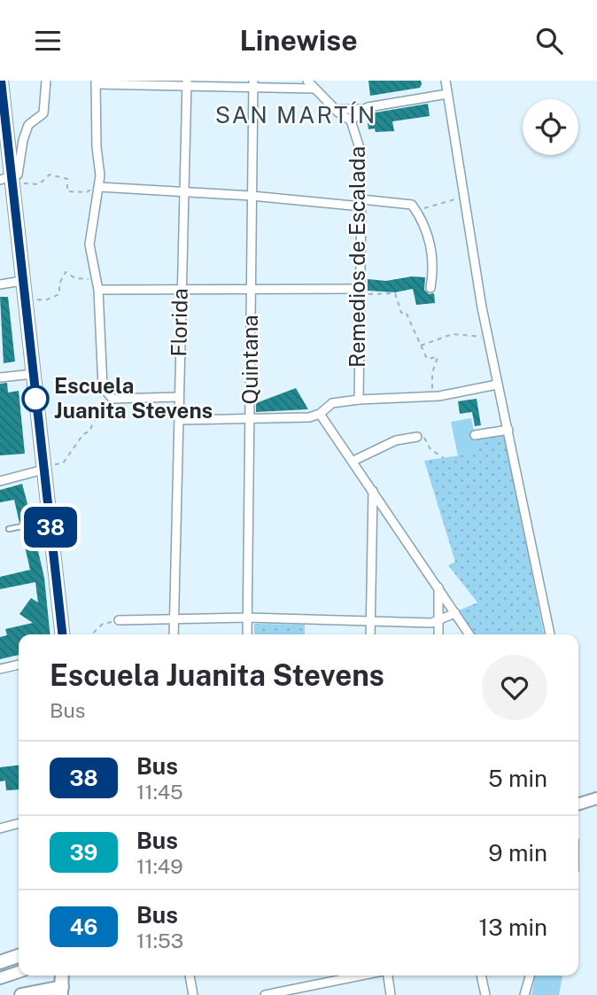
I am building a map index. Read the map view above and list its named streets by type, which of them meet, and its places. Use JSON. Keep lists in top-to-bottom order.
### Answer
{
  "streets": {
    "street": ["Remedios de Escalada", "Florida", "Quintana"]
  },
  "crossings": [
    ["Remedios de Escalada", "Florida"],
    ["Remedios de Escalada", "Quintana"]
  ],
  "districts": ["SAN MARTÍN"],
  "places": ["Escuela Juanita Stevens"],
  "lines": ["bus line 38"],
  "page": {
    "header": "Linewise",
    "on_map": "38",
    "heading": ["Escuela Juanita Stevens", "Bus"],
    "list": [
      {
        "mark": "38",
        "name": "Bus",
        "note": "11:45",
        "value": "5 min"
      },
      {
        "mark": "39",
        "name": "Bus",
        "note": "11:49",
        "value": "9 min"
      },
      {
        "mark": "46",
        "name": "Bus",
        "note": "11:53",
        "value": "13 min"
      }
    ]
  }
}
